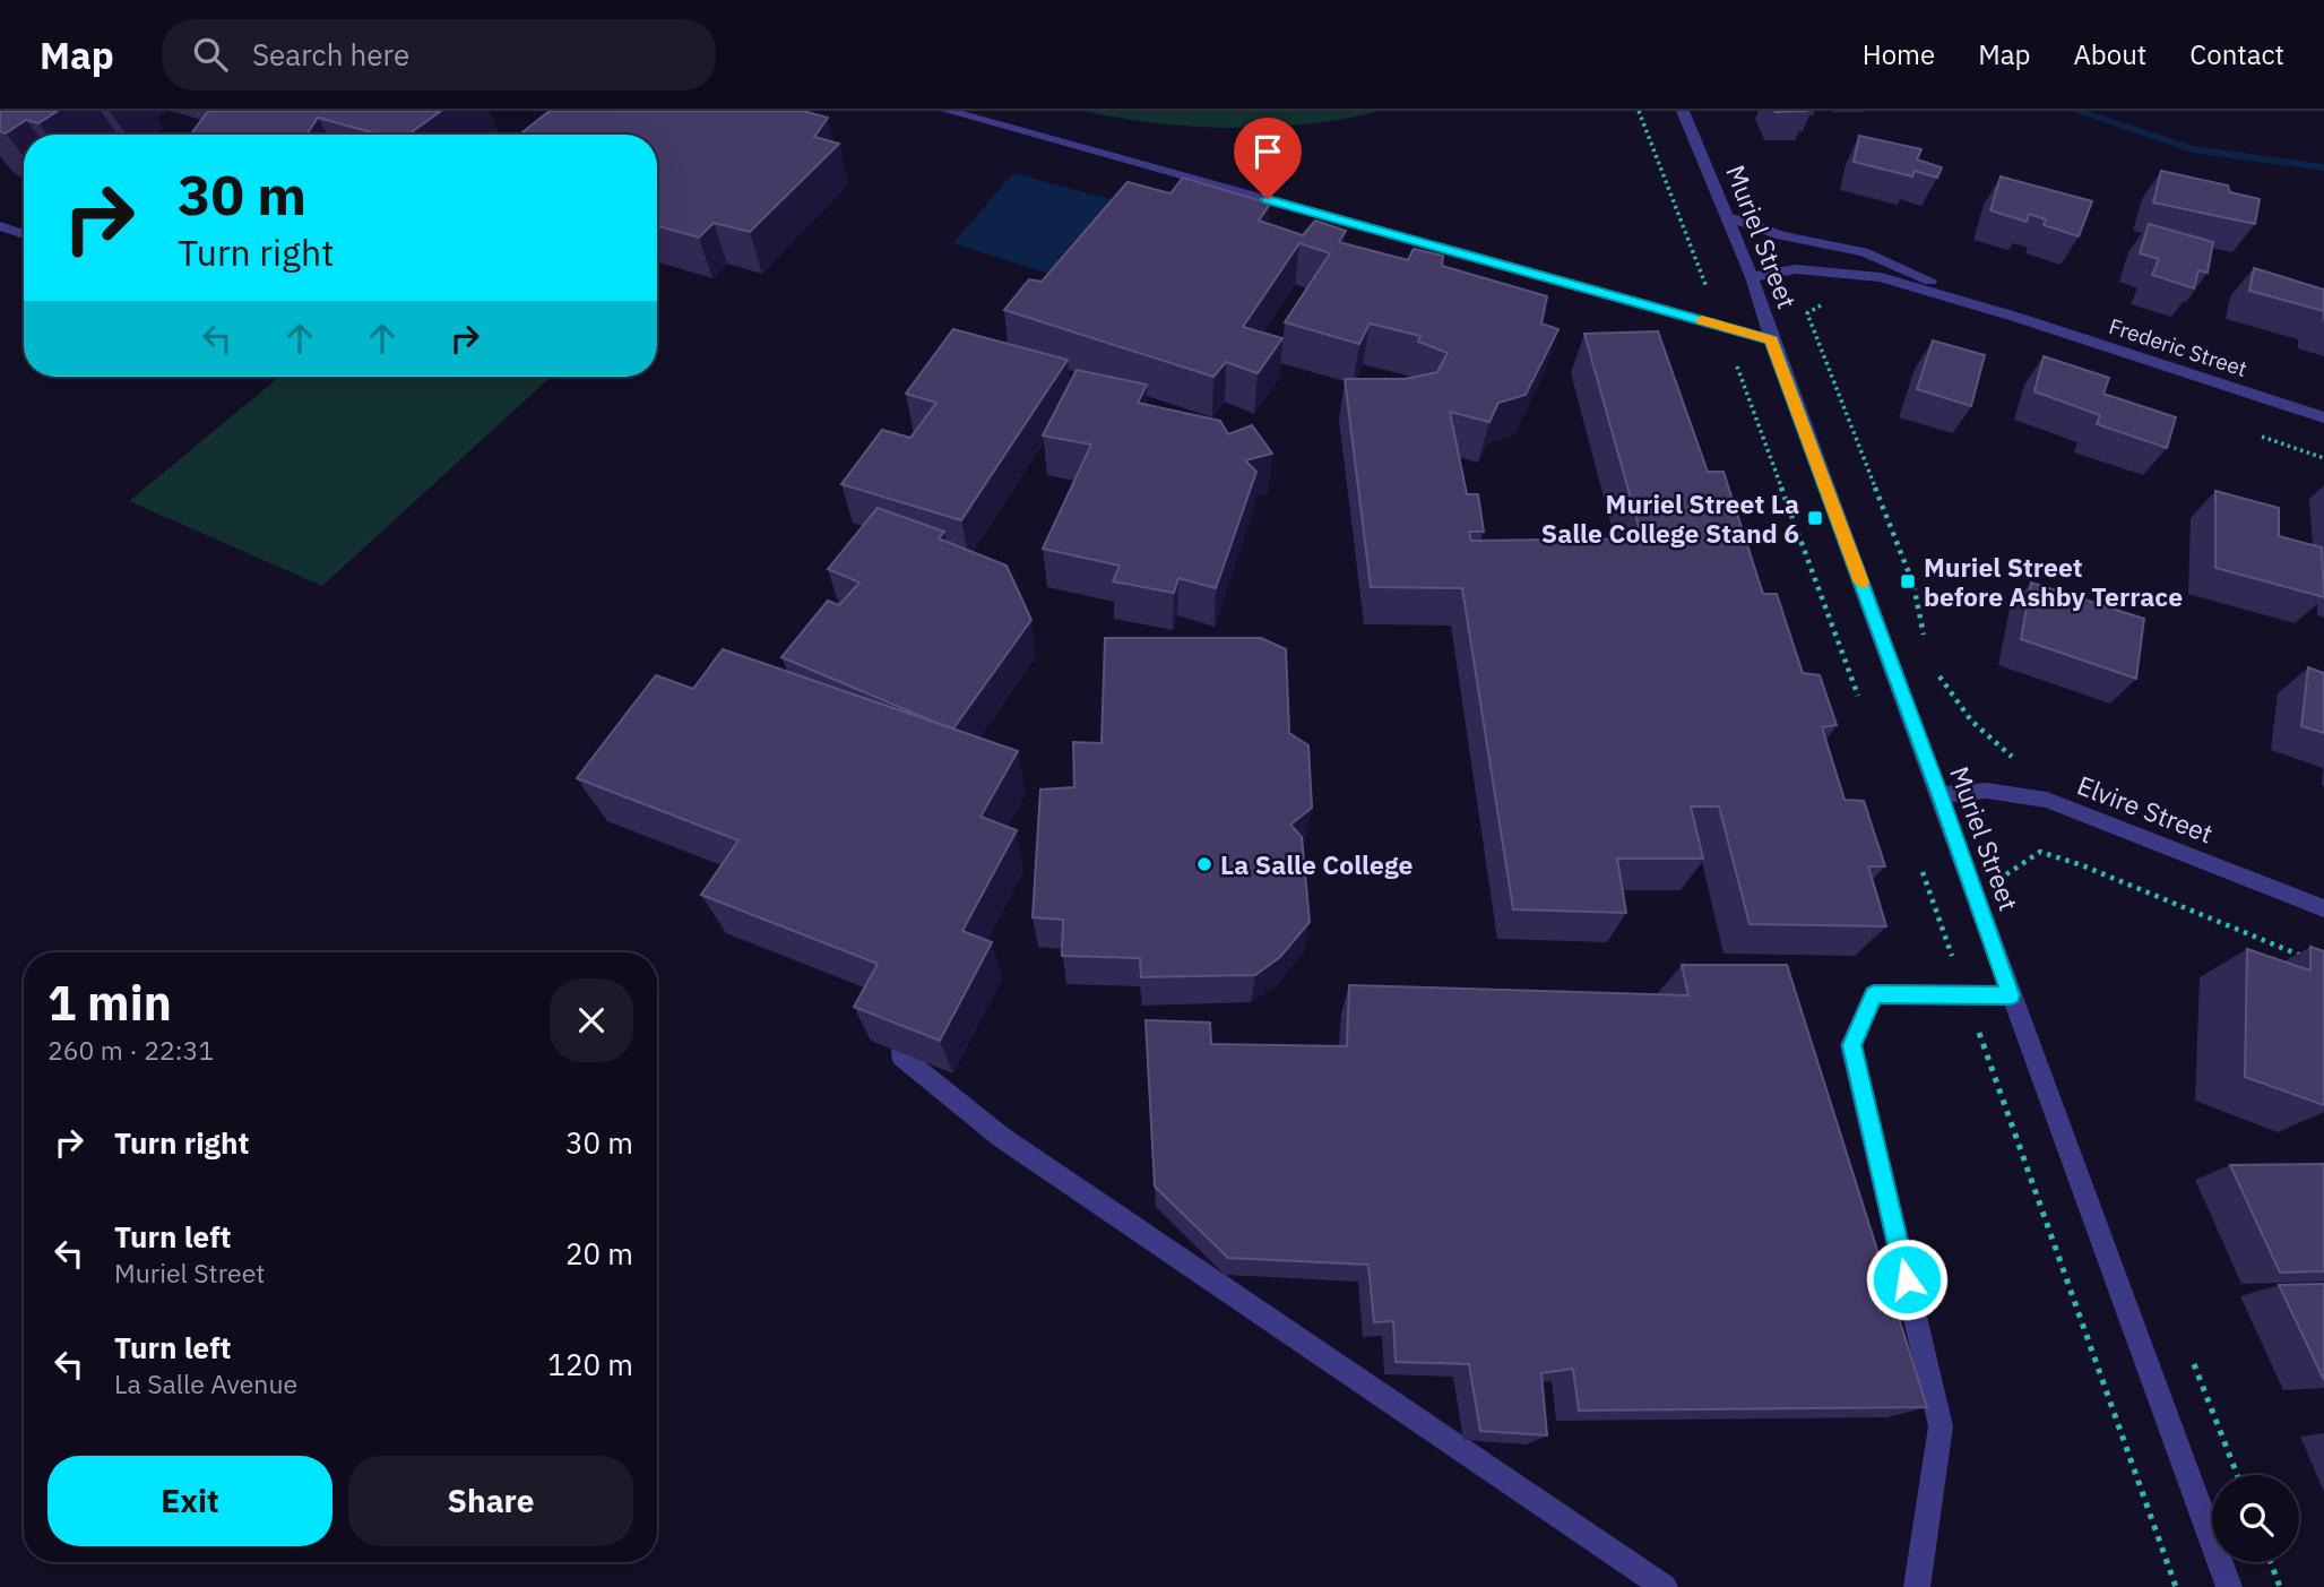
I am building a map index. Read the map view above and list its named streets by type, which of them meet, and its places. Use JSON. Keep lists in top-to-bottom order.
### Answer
{
  "streets": {
    "street": ["Muriel Street", "Frederic Street", "Elvire Street"]
  },
  "crossings": [
    ["Muriel Street", "Frederic Street"],
    ["Muriel Street", "Elvire Street"]
  ],
  "places": {
    "transit": ["Muriel Street La Salle College Stand 6", "Muriel Street before Ashby Terrace"],
    "other": ["La Salle College"]
  },
  "page": {
    "header": "Map",
    "search": "Search here",
    "nav": [
      "Home",
      "Map",
      "About",
      "Contact"
    ],
    "turn": ["30 m", "Turn right"],
    "heading": ["1 min", "260 m · 22:31"],
    "list": [
      {
        "name": "Turn right",
        "value": "30 m"
      },
      {
        "name": "Turn left",
        "note": "Muriel Street",
        "value": "20 m"
      },
      {
        "name": "Turn left",
        "note": "La Salle Avenue",
        "value": "120 m"
      }
    ],
    "buttons": ["Exit", "Share"]
  }
}
